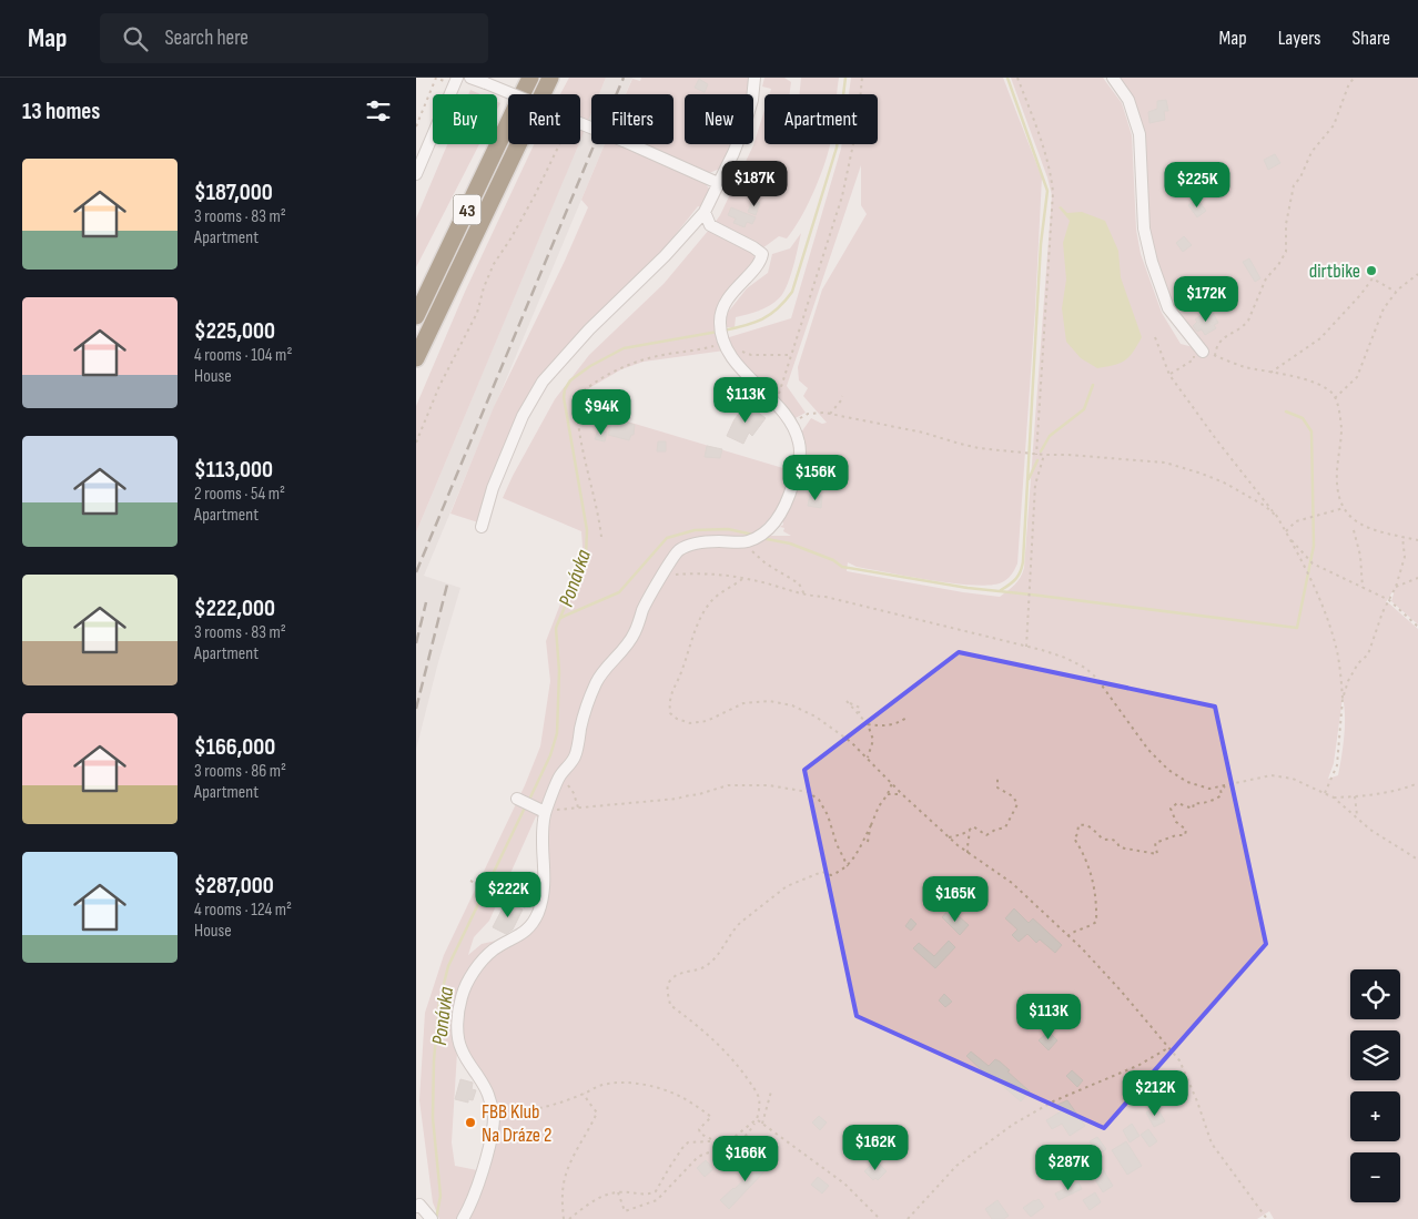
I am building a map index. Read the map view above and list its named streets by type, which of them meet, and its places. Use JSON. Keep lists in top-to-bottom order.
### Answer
{
  "streets": {
    "highway": ["43"]
  },
  "water": ["Ponávka"],
  "places": ["dirtbike", "FBB Klub Na Dráze 2"],
  "page": {
    "header": "Map",
    "search": "Search here",
    "nav": ["Map", "Layers", "Share"],
    "heading": "13 homes",
    "chip": [
      "Buy",
      "Rent",
      "Filters",
      "New",
      "Apartment"
    ],
    "list": [
      {
        "name": "$187,000",
        "note": "3 rooms · 83 m² · Apartment"
      },
      {
        "name": "$225,000",
        "note": "4 rooms · 104 m² · House"
      },
      {
        "name": "$113,000",
        "note": "2 rooms · 54 m² · Apartment"
      },
      {
        "name": "$222,000",
        "note": "3 rooms · 83 m² · Apartment"
      },
      {
        "name": "$166,000",
        "note": "3 rooms · 86 m² · Apartment"
      },
      {
        "name": "$287,000",
        "note": "4 rooms · 124 m² · House"
      }
    ],
    "price": [
      "$187K",
      "$225K",
      "$172K",
      "$113K",
      "$94K",
      "$156K",
      "$222K",
      "$165K",
      "$113K",
      "$212K",
      "$162K",
      "$166K",
      "$287K"
    ],
    "map_buttons": ["+", "−"]
  }
}
